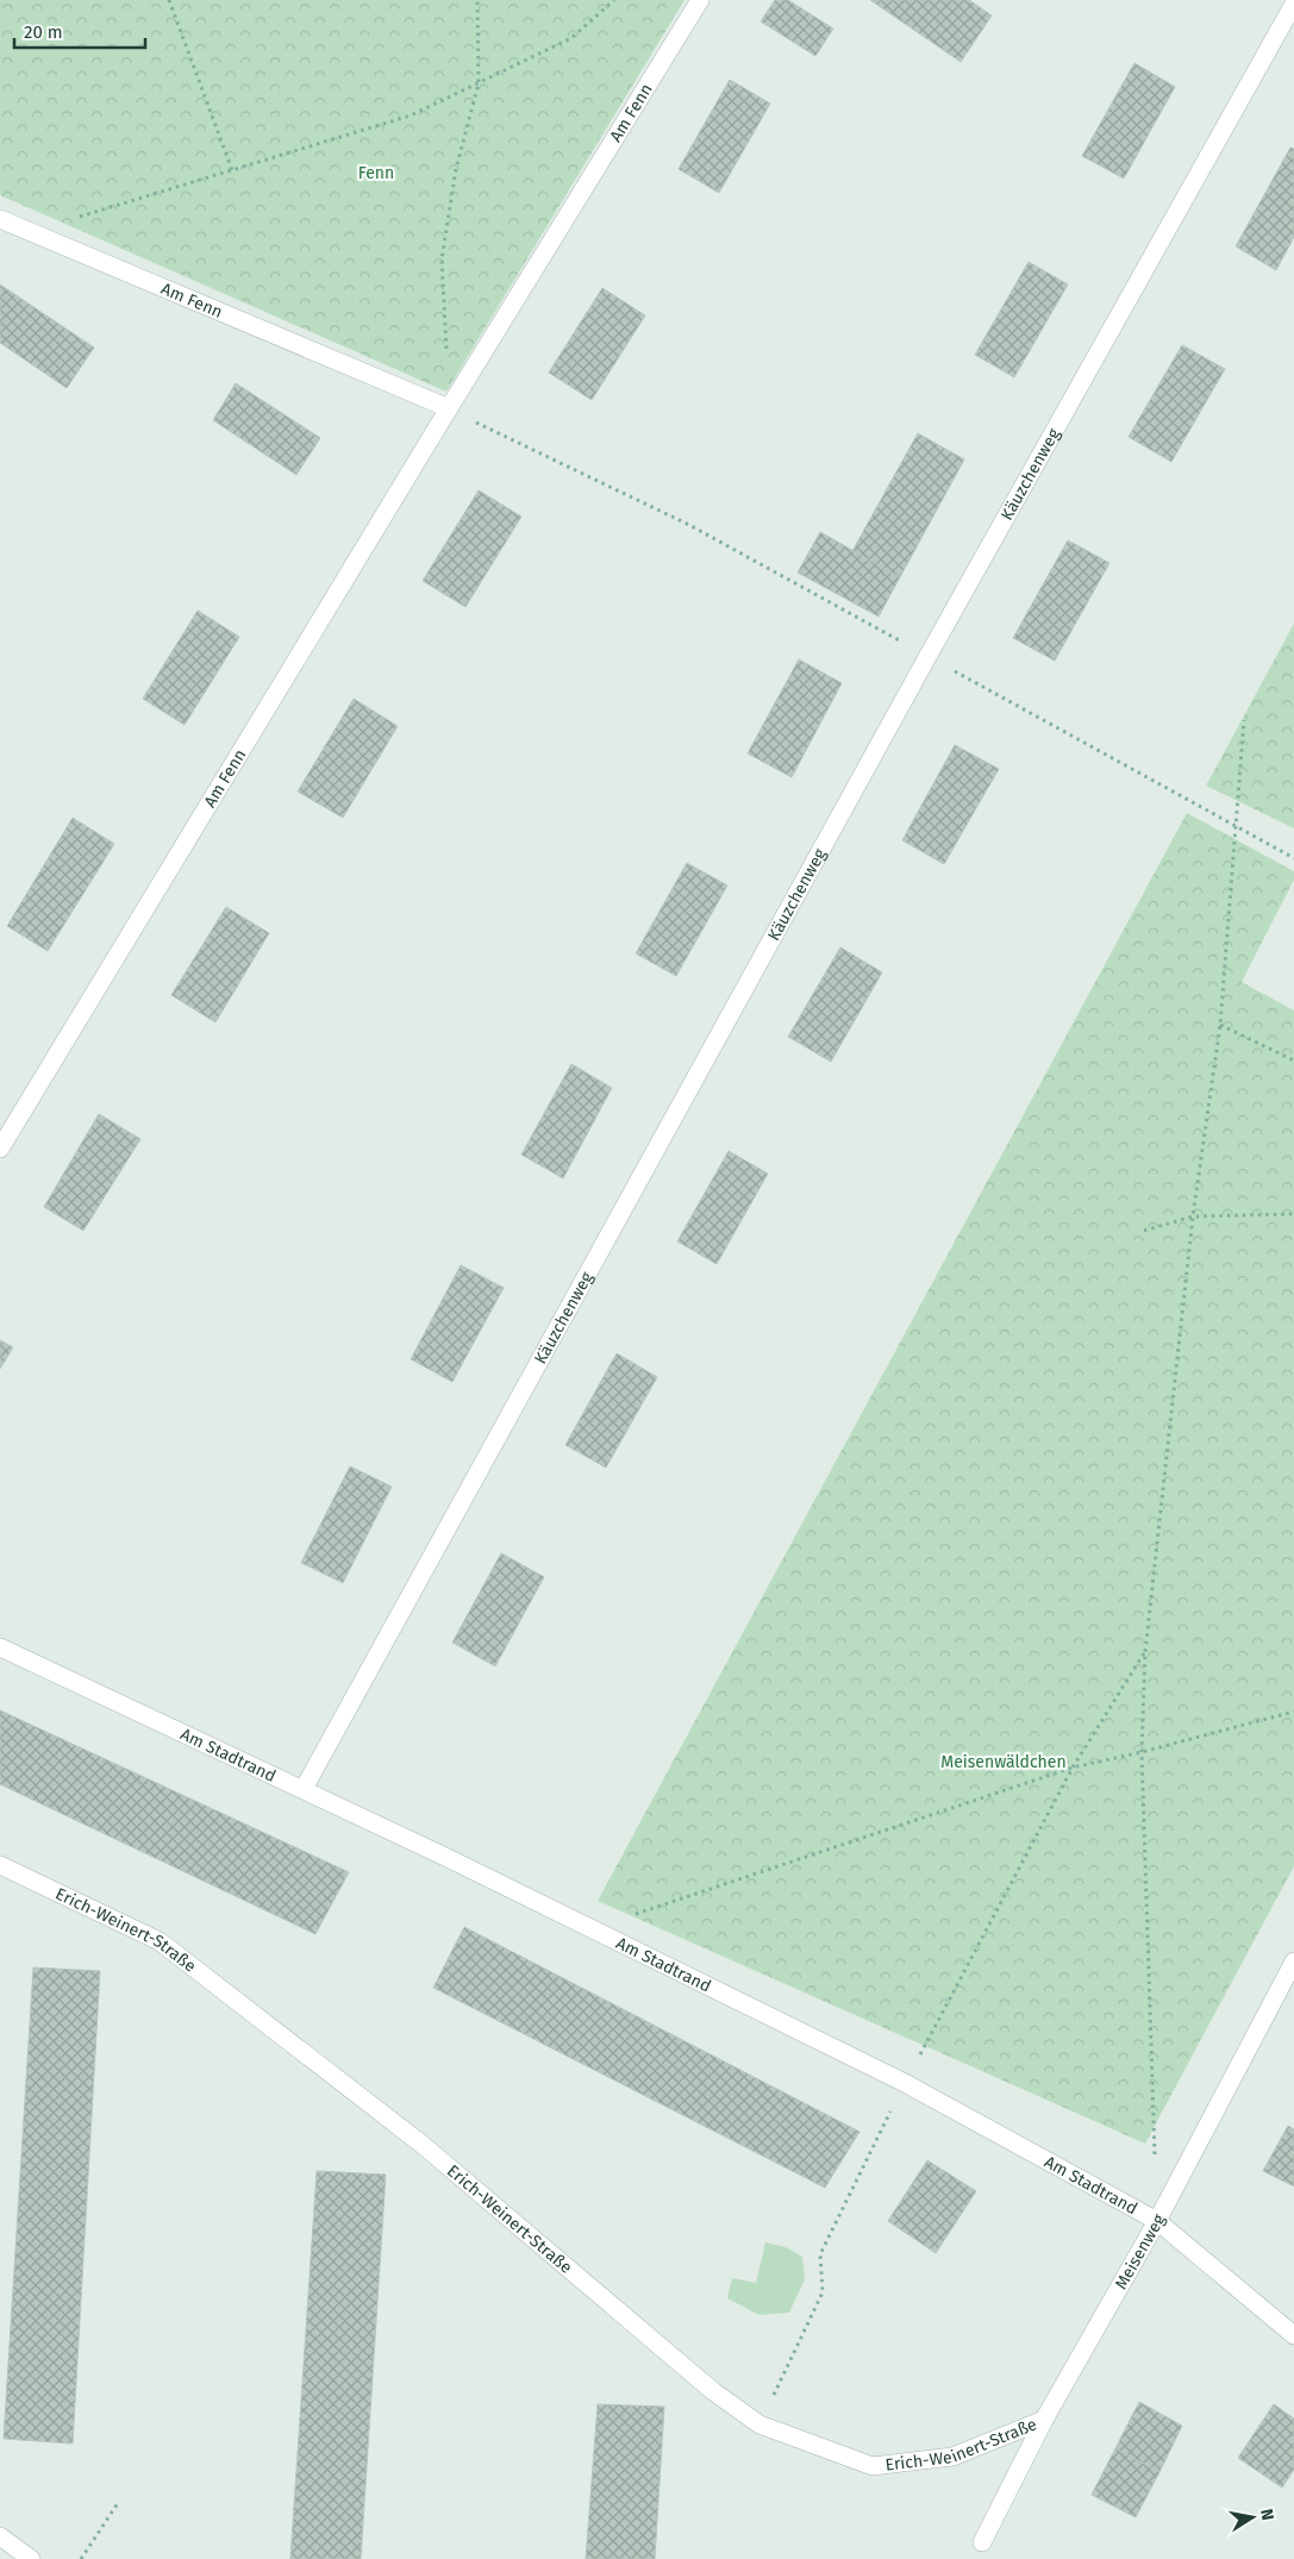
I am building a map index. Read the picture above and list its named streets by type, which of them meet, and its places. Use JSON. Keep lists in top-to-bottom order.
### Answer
{
  "streets": {
    "street": [
      "Am Fenn",
      "Käuzchenweg",
      "Am Stadtrand",
      "Erich-Weinert-Straße",
      "Meisenweg"
    ]
  },
  "crossings": [
    ["Käuzchenweg", "Am Stadtrand"],
    ["Am Stadtrand", "Meisenweg"],
    ["Erich-Weinert-Straße", "Meisenweg"]
  ],
  "parks": ["Fenn", "Meisenwäldchen"],
  "scale_bar": "20 m",
  "north": "right"
}
